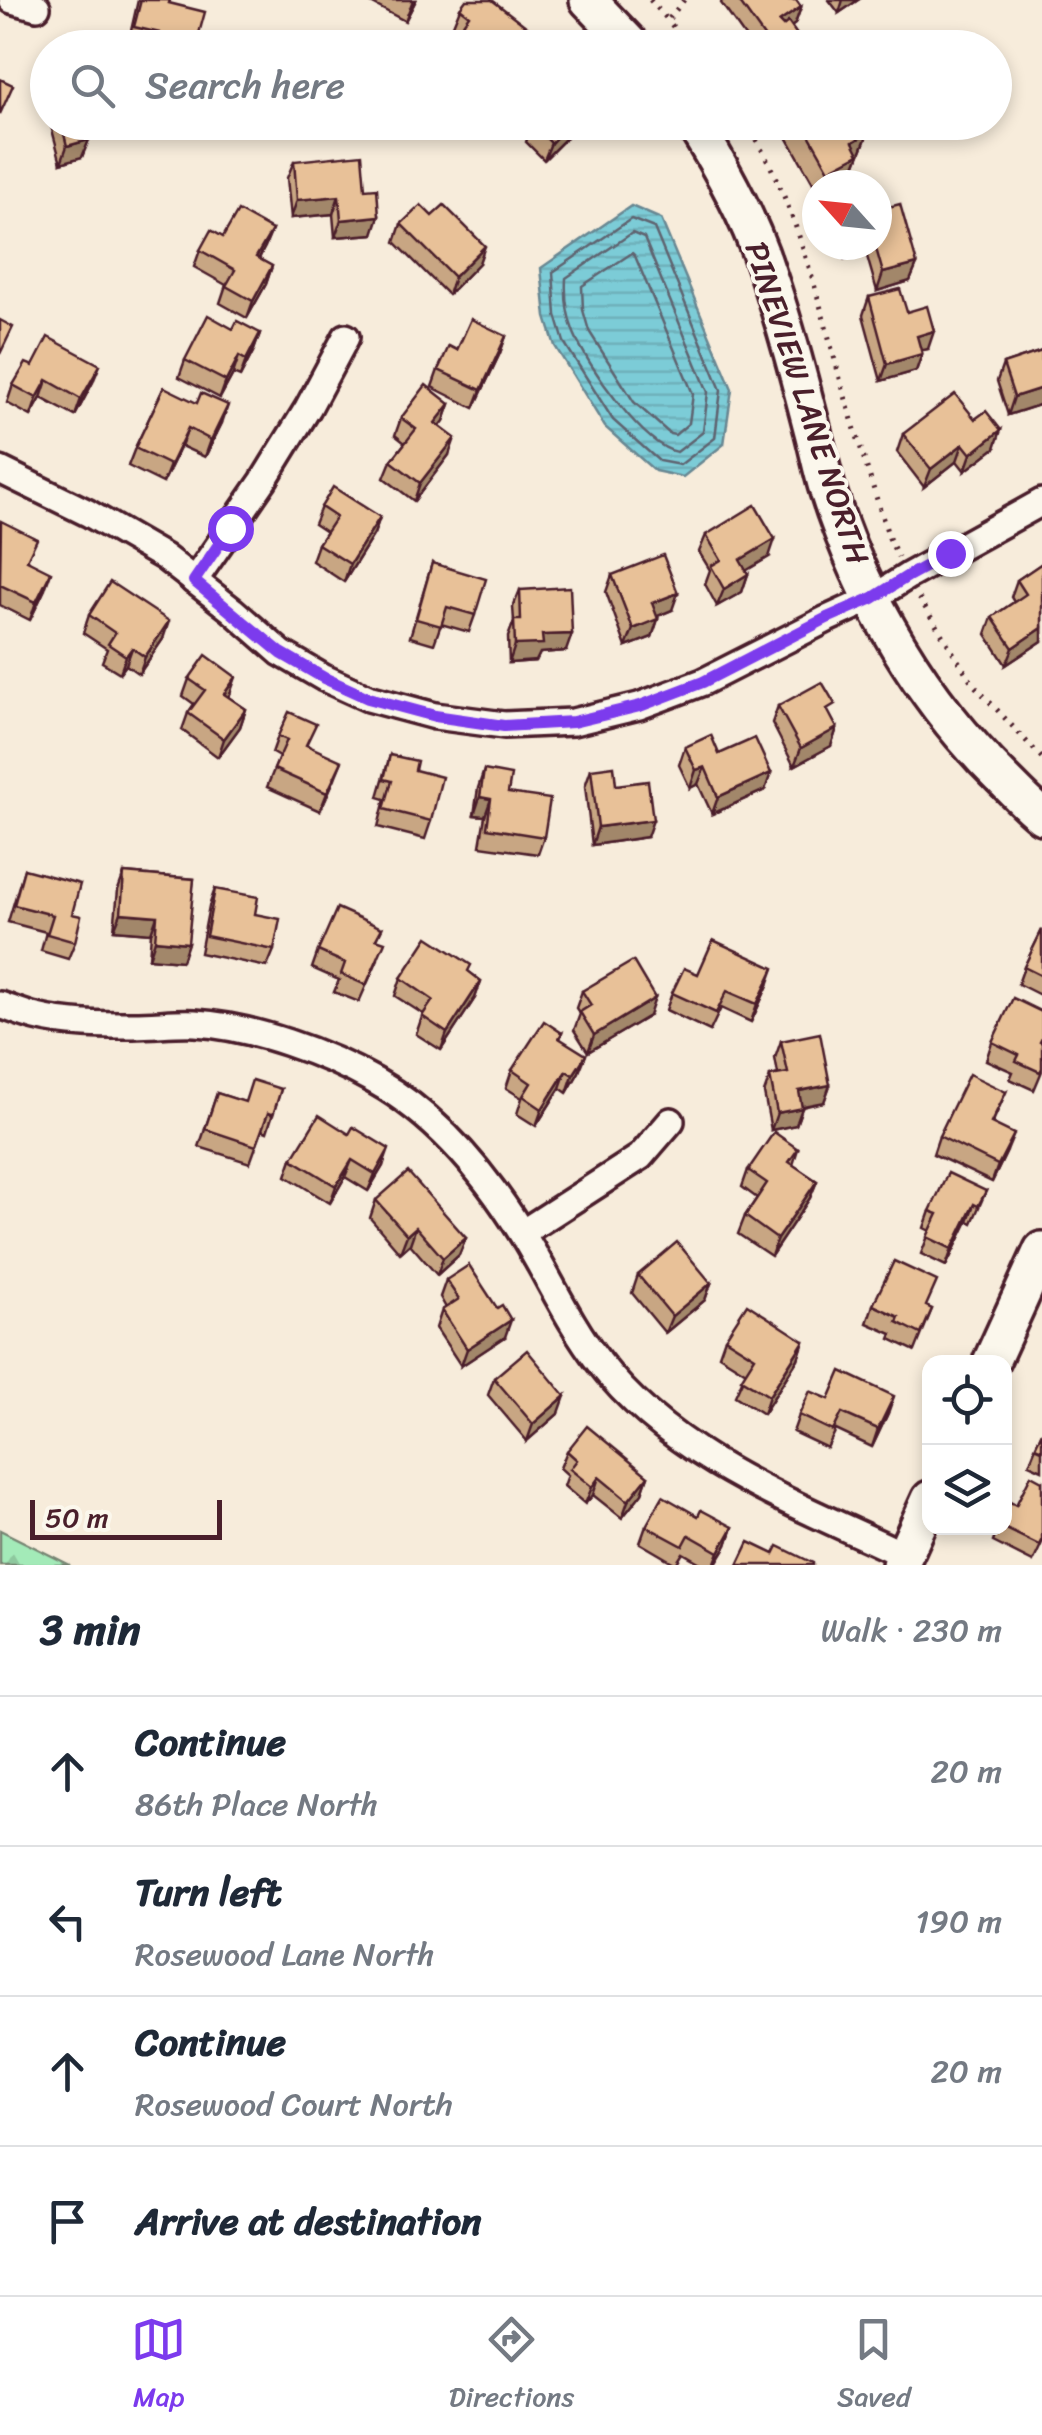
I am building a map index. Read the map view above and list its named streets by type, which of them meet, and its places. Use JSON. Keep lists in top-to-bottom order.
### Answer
{
  "streets": {
    "street": ["PINEVIEW LANE NORTH"]
  },
  "scale_bar": "50 m",
  "north": "top left",
  "page": {
    "search": "Search here",
    "scale": "50 m",
    "heading": ["3 min", "Walk · 230 m"],
    "list": [
      ["Continue", "86th Place North", "20 m"],
      ["Turn left", "Rosewood Lane North", "190 m"],
      ["Continue", "Rosewood Court North", "20 m"],
      "Arrive at destination"
    ],
    "nav": ["Map", "Directions", "Saved"]
  }
}
